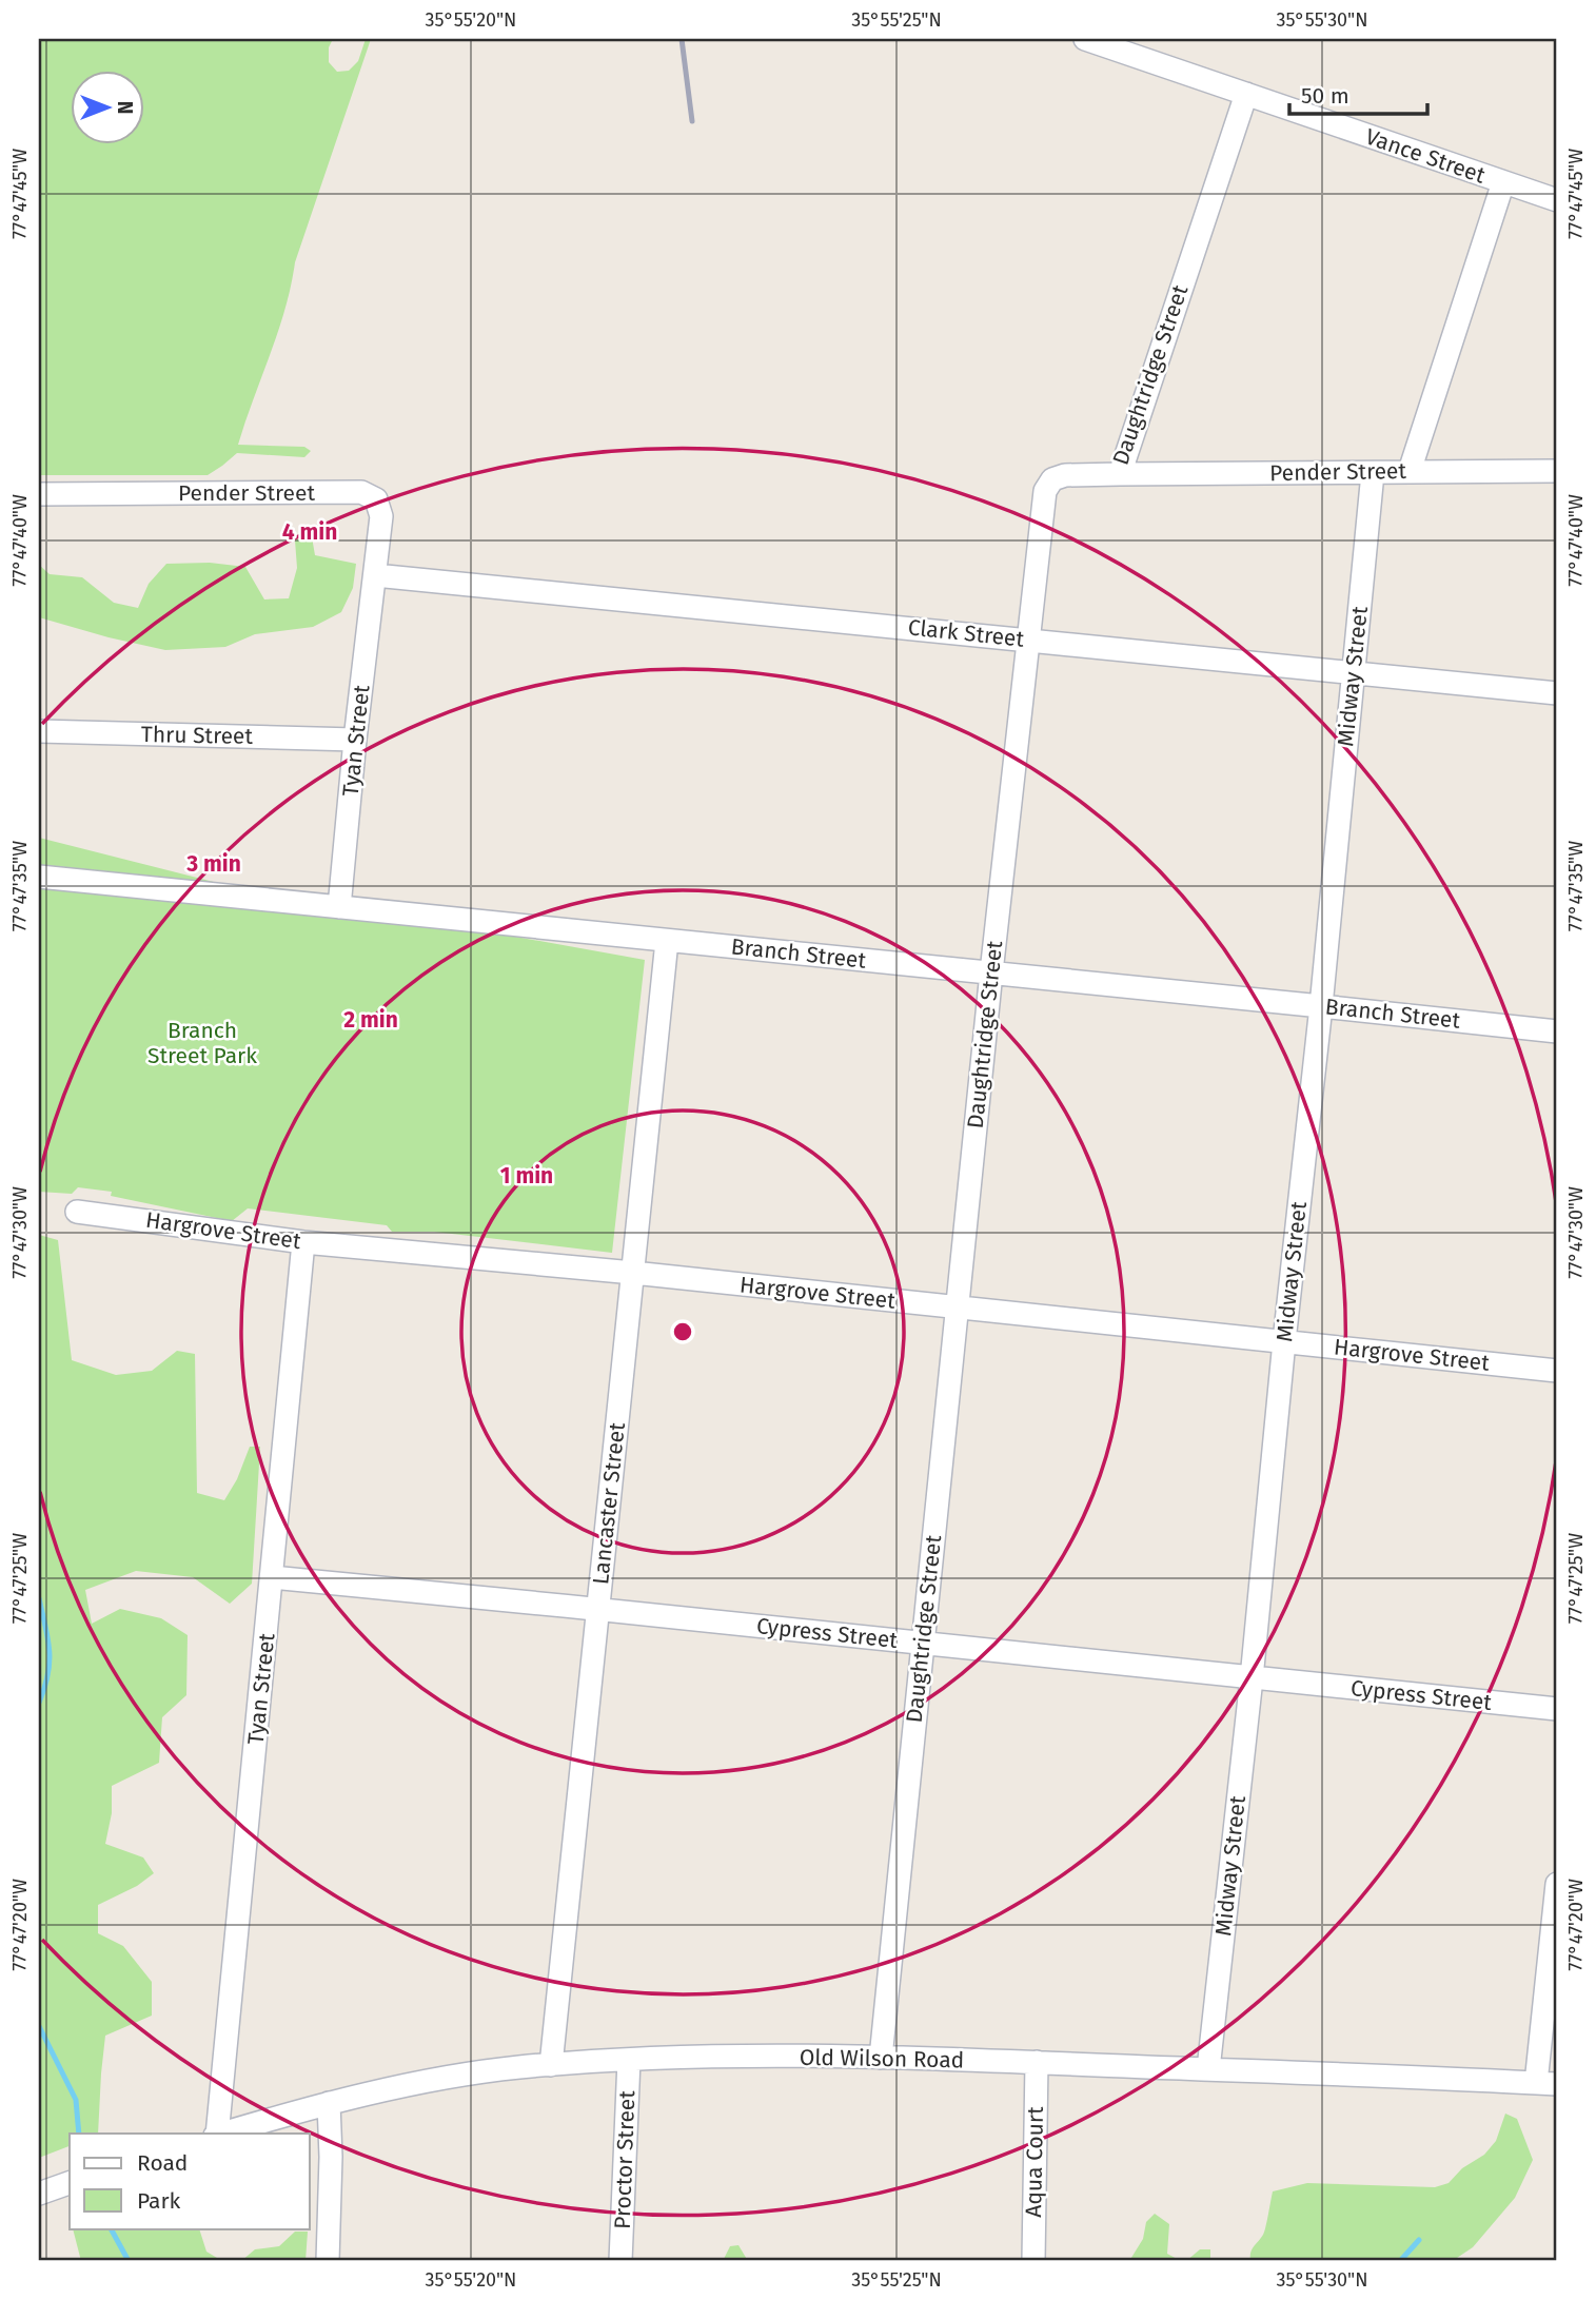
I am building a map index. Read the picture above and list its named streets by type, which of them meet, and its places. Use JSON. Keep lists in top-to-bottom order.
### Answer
{
  "streets": {
    "street": [
      "Vance Street",
      "Daughtridge Street",
      "Pender Street",
      "Clark Street",
      "Midway Street",
      "Thru Street",
      "Tyan Street",
      "Branch Street",
      "Hargrove Street",
      "Lancaster Street",
      "Cypress Street",
      "Old Wilson Road",
      "Proctor Street",
      "Aqua Court"
    ]
  },
  "crossings": [
    ["Vance Street", "Daughtridge Street"],
    ["Daughtridge Street", "Pender Street"],
    ["Daughtridge Street", "Clark Street"],
    ["Daughtridge Street", "Branch Street"],
    ["Daughtridge Street", "Hargrove Street"],
    ["Daughtridge Street", "Cypress Street"],
    ["Daughtridge Street", "Old Wilson Road"],
    ["Pender Street", "Clark Street"],
    ["Pender Street", "Midway Street"],
    ["Pender Street", "Tyan Street"],
    ["Clark Street", "Midway Street"],
    ["Clark Street", "Tyan Street"],
    ["Midway Street", "Branch Street"],
    ["Midway Street", "Hargrove Street"],
    ["Midway Street", "Cypress Street"],
    ["Midway Street", "Old Wilson Road"],
    ["Thru Street", "Tyan Street"],
    ["Tyan Street", "Branch Street"],
    ["Tyan Street", "Hargrove Street"],
    ["Tyan Street", "Cypress Street"],
    ["Branch Street", "Lancaster Street"],
    ["Hargrove Street", "Lancaster Street"],
    ["Lancaster Street", "Cypress Street"],
    ["Lancaster Street", "Old Wilson Road"],
    ["Old Wilson Road", "Proctor Street"],
    ["Old Wilson Road", "Aqua Court"]
  ],
  "parks": ["Branch Street Park"],
  "legend": ["Road", "Park"],
  "scale_bar": "50 m",
  "north": "right",
  "coordinates": [
    "35°55'20\"N",
    "35°55'25\"N",
    "35°55'30\"N",
    "77°47'45\"W",
    "77°47'40\"W",
    "77°47'35\"W",
    "77°47'30\"W",
    "77°47'25\"W",
    "77°47'20\"W"
  ],
  "rings": [
    "4 min",
    "3 min",
    "2 min",
    "1 min"
  ]
}
